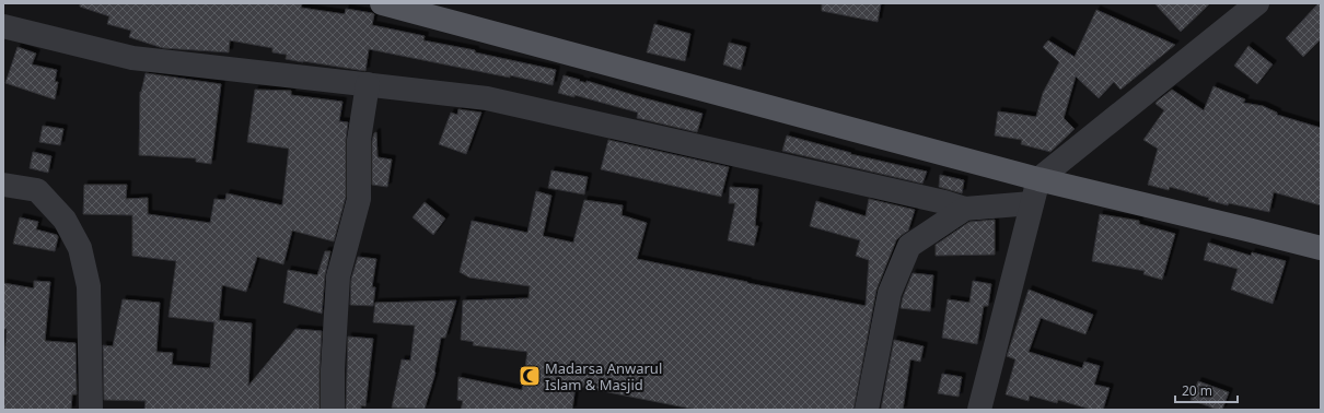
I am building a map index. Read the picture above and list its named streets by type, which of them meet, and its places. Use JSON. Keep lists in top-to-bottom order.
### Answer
{
  "places": {
    "mosque": ["Madarsa Anwarul Islam & Masjid"]
  },
  "scale_bar": "20 m"
}
